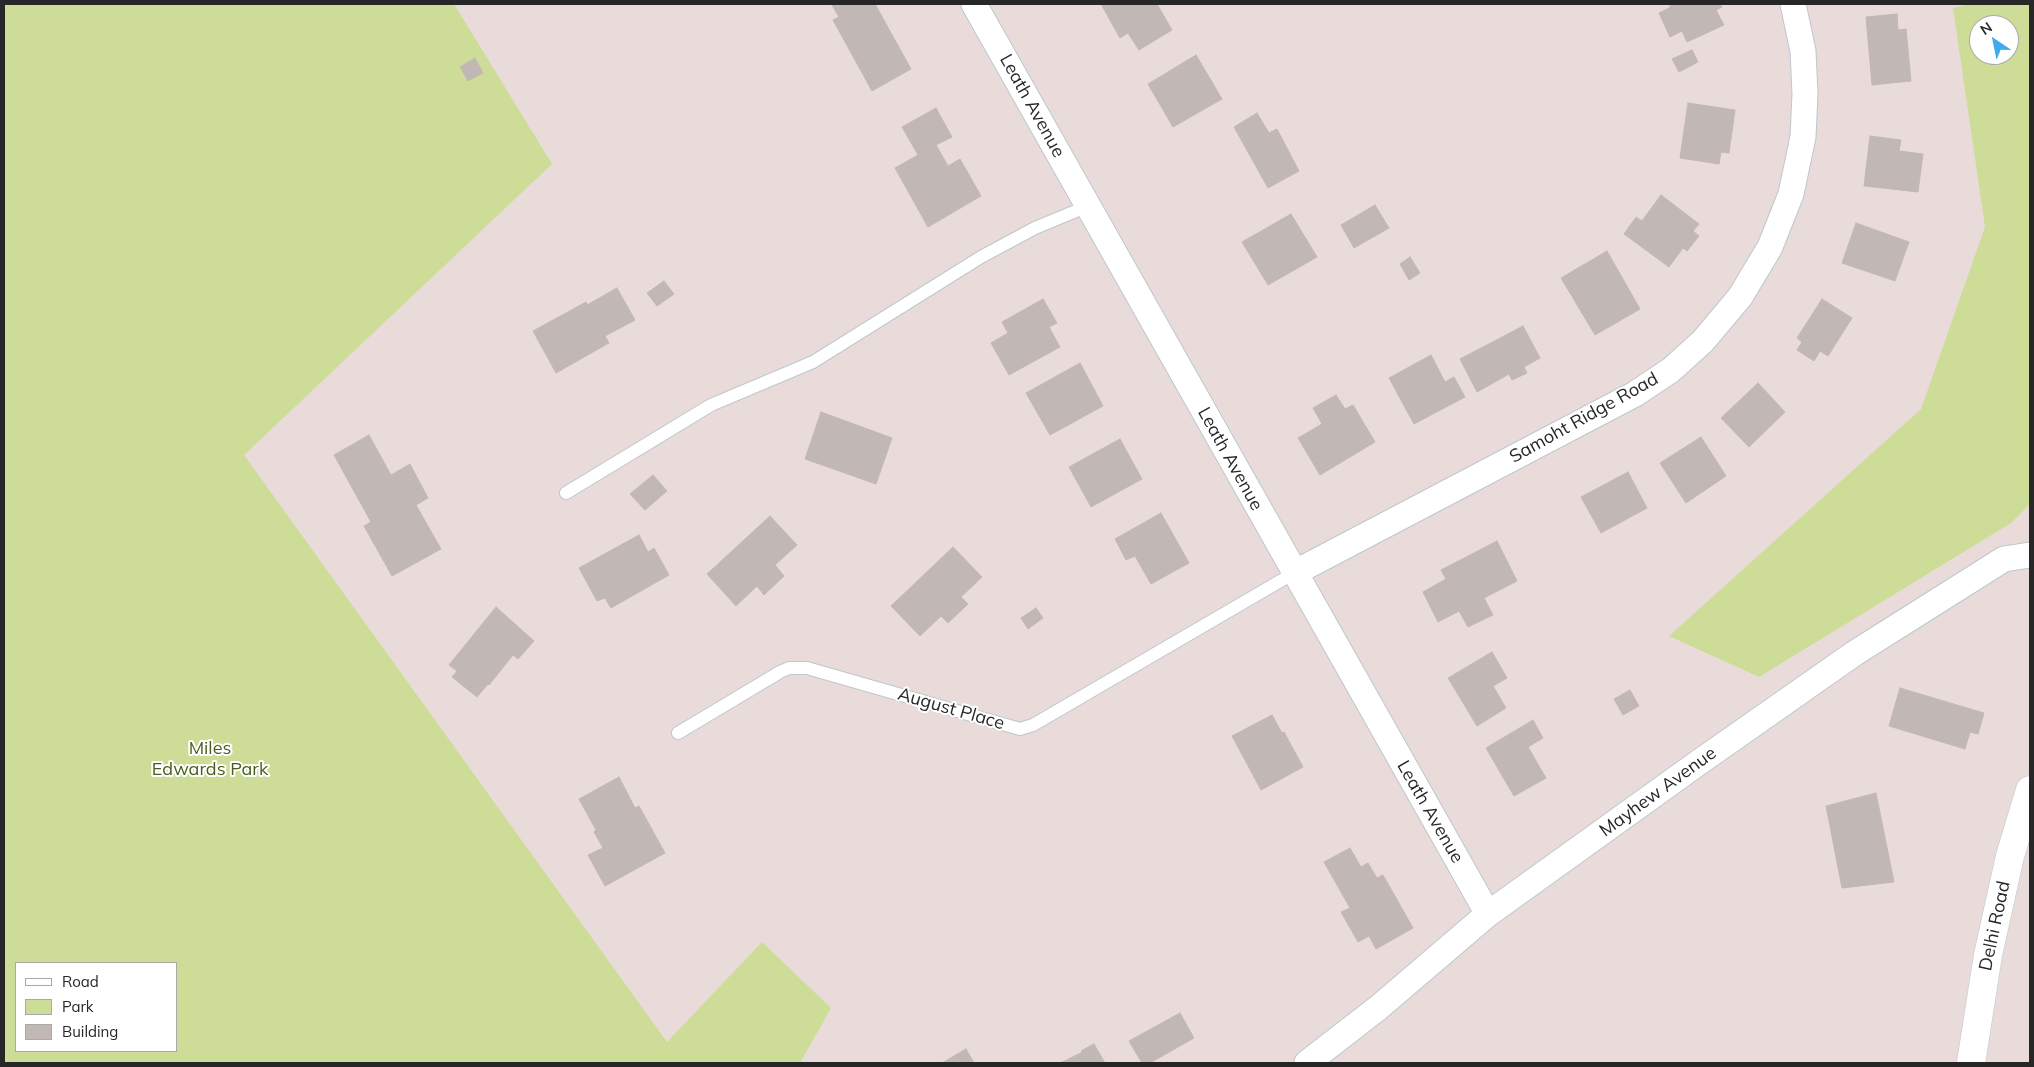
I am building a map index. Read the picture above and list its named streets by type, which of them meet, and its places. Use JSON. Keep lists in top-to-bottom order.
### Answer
{
  "streets": {
    "street": [
      "Leath Avenue",
      "Samoht Ridge Road",
      "Mayhew Avenue",
      "Delhi Road"
    ],
    "lane": ["August Place"]
  },
  "crossings": [
    ["Leath Avenue", "Samoht Ridge Road"],
    ["Leath Avenue", "August Place"],
    ["Leath Avenue", "Mayhew Avenue"],
    ["Samoht Ridge Road", "August Place"]
  ],
  "parks": ["Miles Edwards Park"],
  "legend": ["Road", "Park", "Building"],
  "north": "top left"
}
